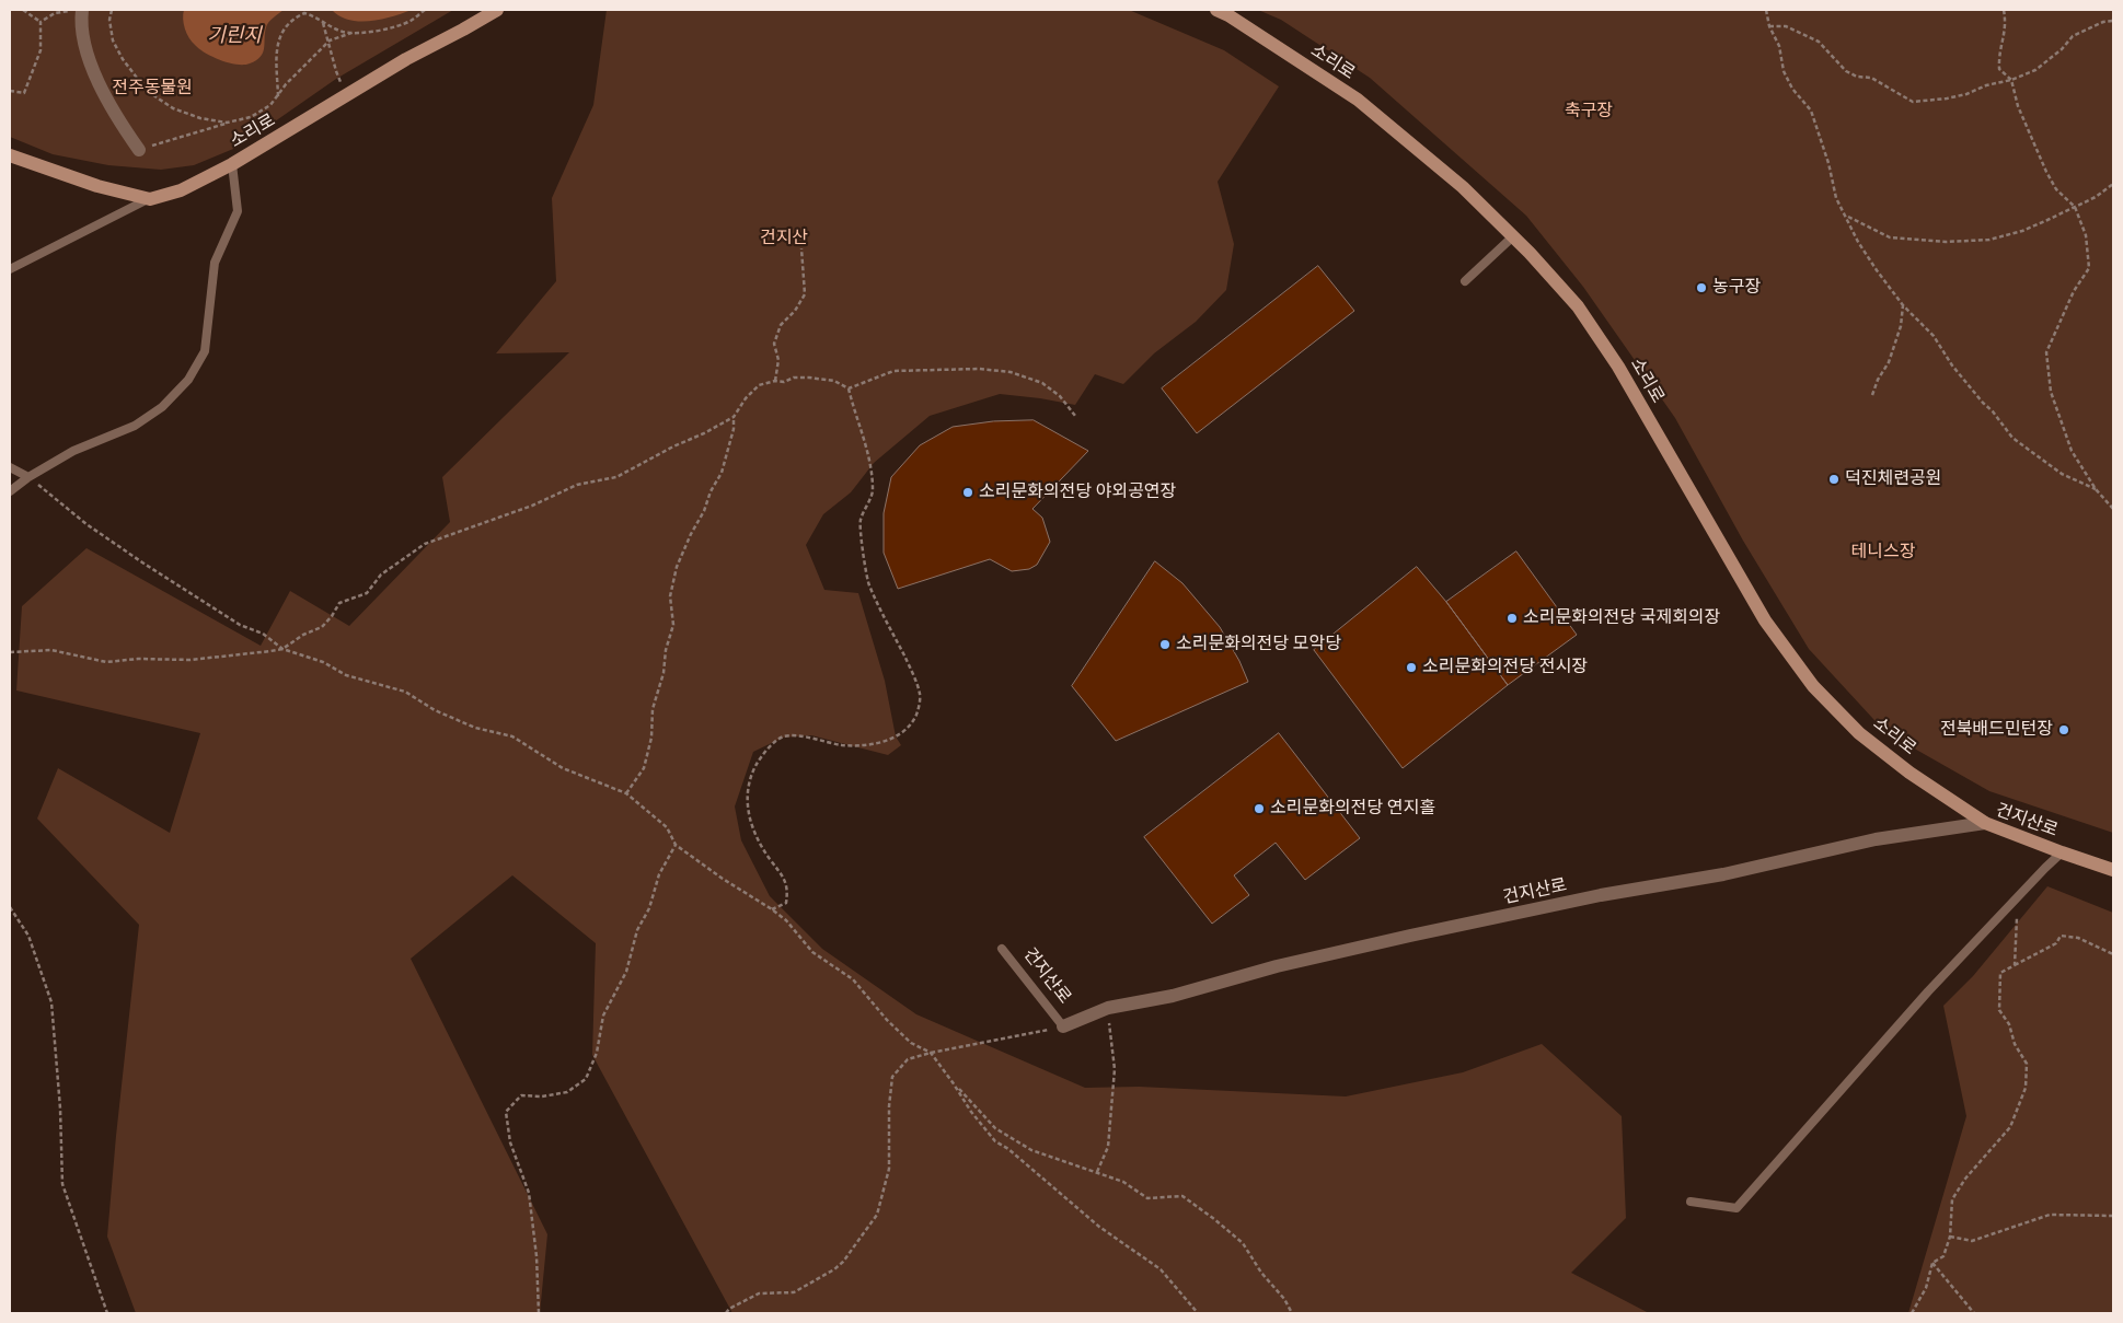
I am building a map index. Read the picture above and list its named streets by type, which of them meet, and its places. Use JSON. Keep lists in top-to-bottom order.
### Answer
{
  "streets": {
    "street": ["소리로", "건지산로"]
  },
  "crossings": [
    ["소리로", "건지산로"]
  ],
  "water": ["기린지"],
  "parks": [
    "전주동물원",
    "축구장",
    "건지산",
    "테니스장"
  ],
  "places": [
    "농구장",
    "덕진체련공원",
    "소리문화의전당 야외공연장",
    "소리문화의전당 국제회의장",
    "소리문화의전당 모악당",
    "소리문화의전당 전시장",
    "전북배드민턴장",
    "소리문화의전당 연지홀"
  ]
}
